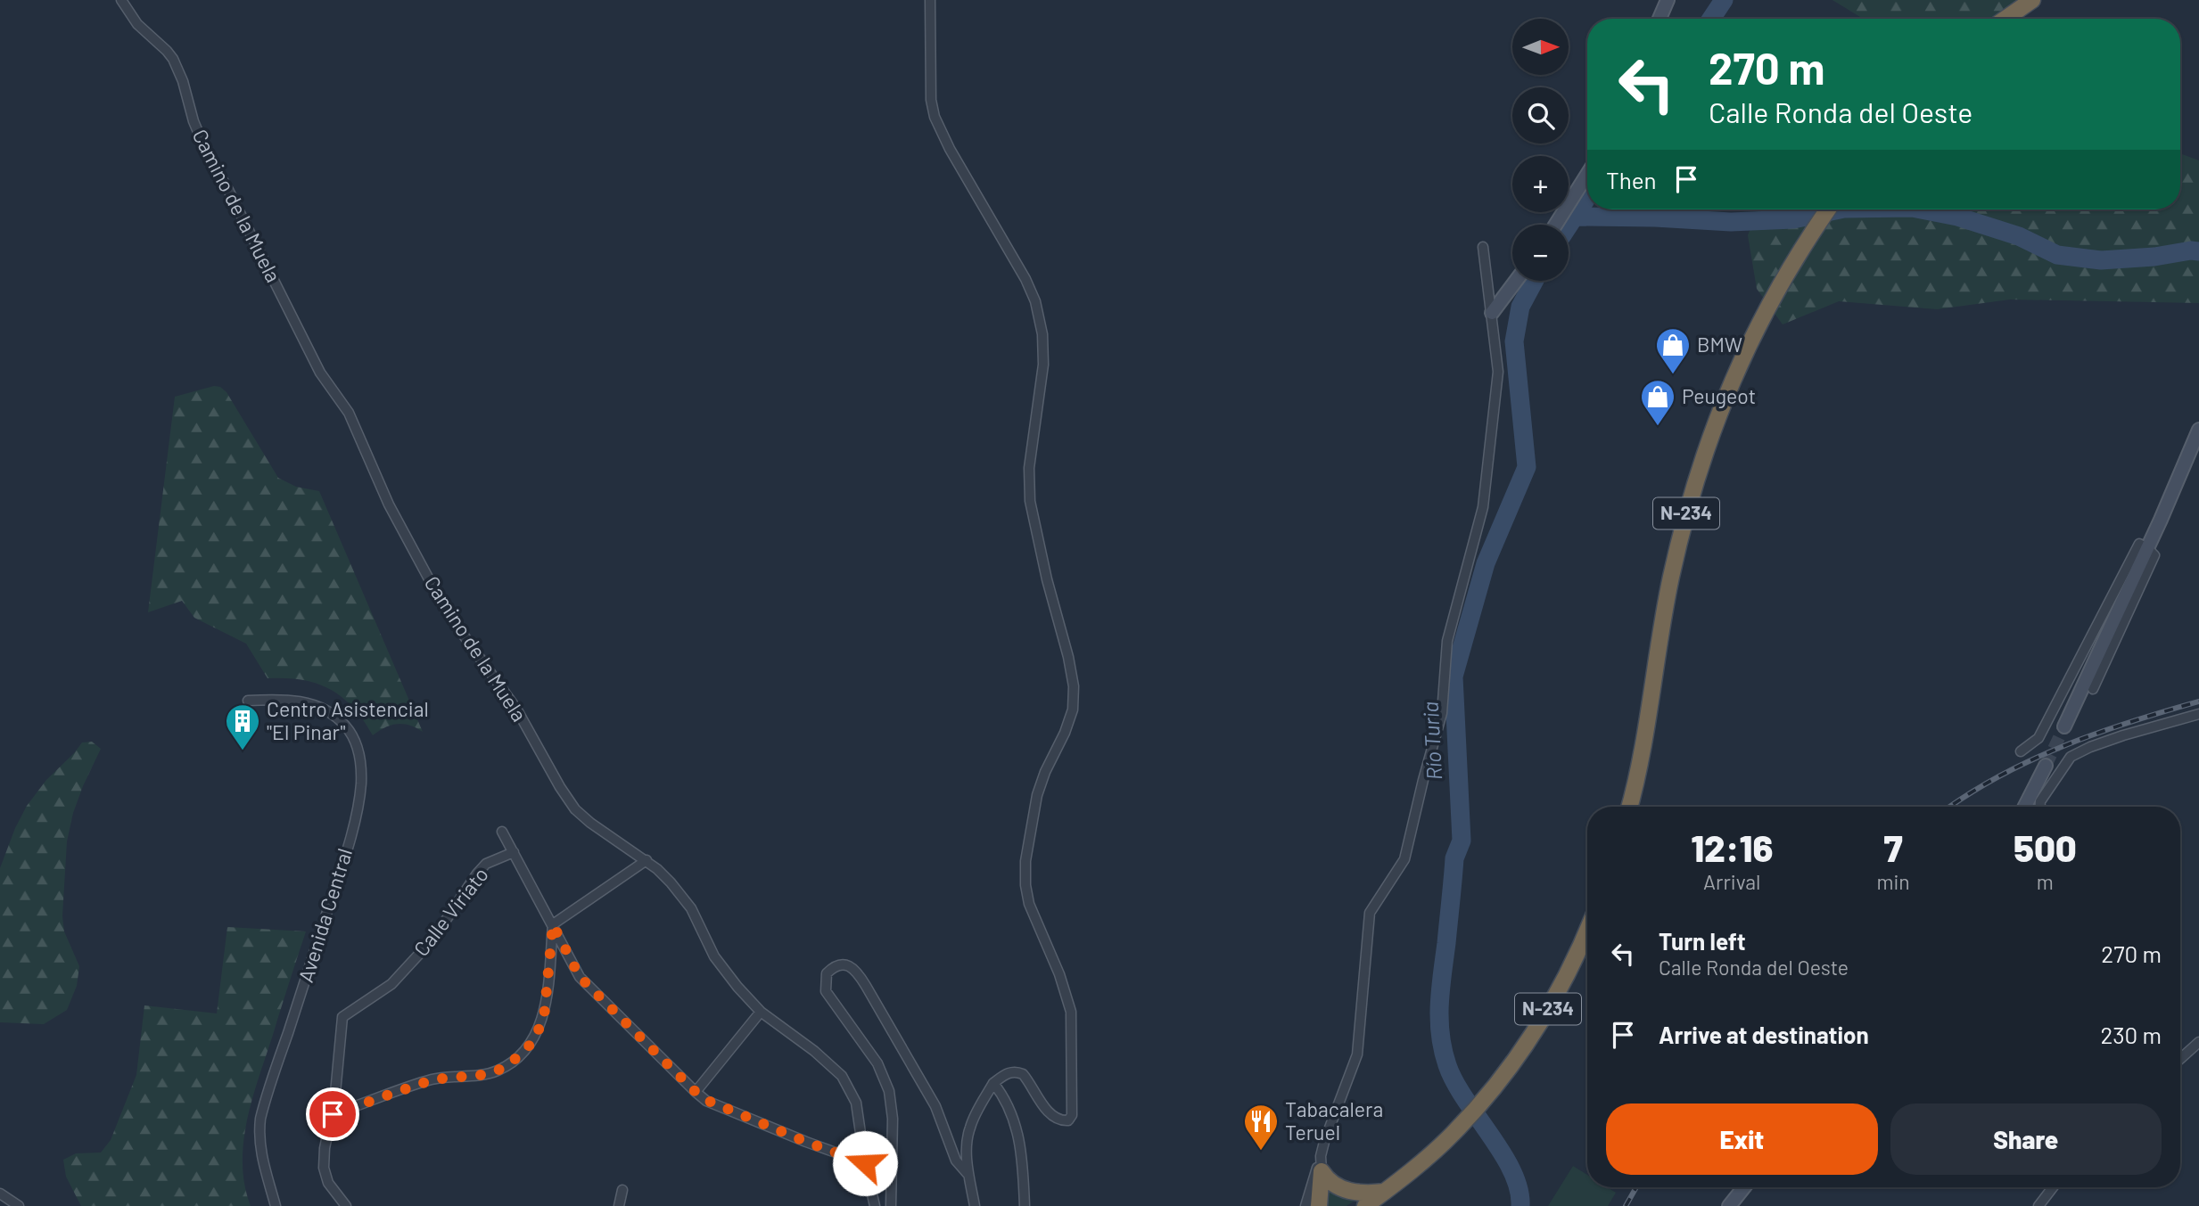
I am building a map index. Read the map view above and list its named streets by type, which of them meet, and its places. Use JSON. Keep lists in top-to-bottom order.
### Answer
{
  "streets": {
    "highway": ["N-234"],
    "street": ["Camino de la Muela", "Calle Viriato", "Avenida Central"]
  },
  "water": ["Río Turia"],
  "places": {
    "shop": ["BMW", "Peugeot"],
    "building": ["Centro Asistencial \"El Pinar\""],
    "restaurant": ["Tabacalera Teruel"]
  },
  "north": "right",
  "page": {
    "map_buttons": ["+", "−"],
    "turn": ["270 m", "Calle Ronda del Oeste"],
    "then": "Then",
    "eta": [
      "12:16",
      "Arrival",
      "7",
      "min",
      "500",
      "m"
    ],
    "list": [
      {
        "name": "Turn left",
        "note": "Calle Ronda del Oeste",
        "value": "270 m"
      },
      {
        "name": "Arrive at destination",
        "value": "230 m"
      }
    ],
    "buttons": ["Exit", "Share"]
  }
}
